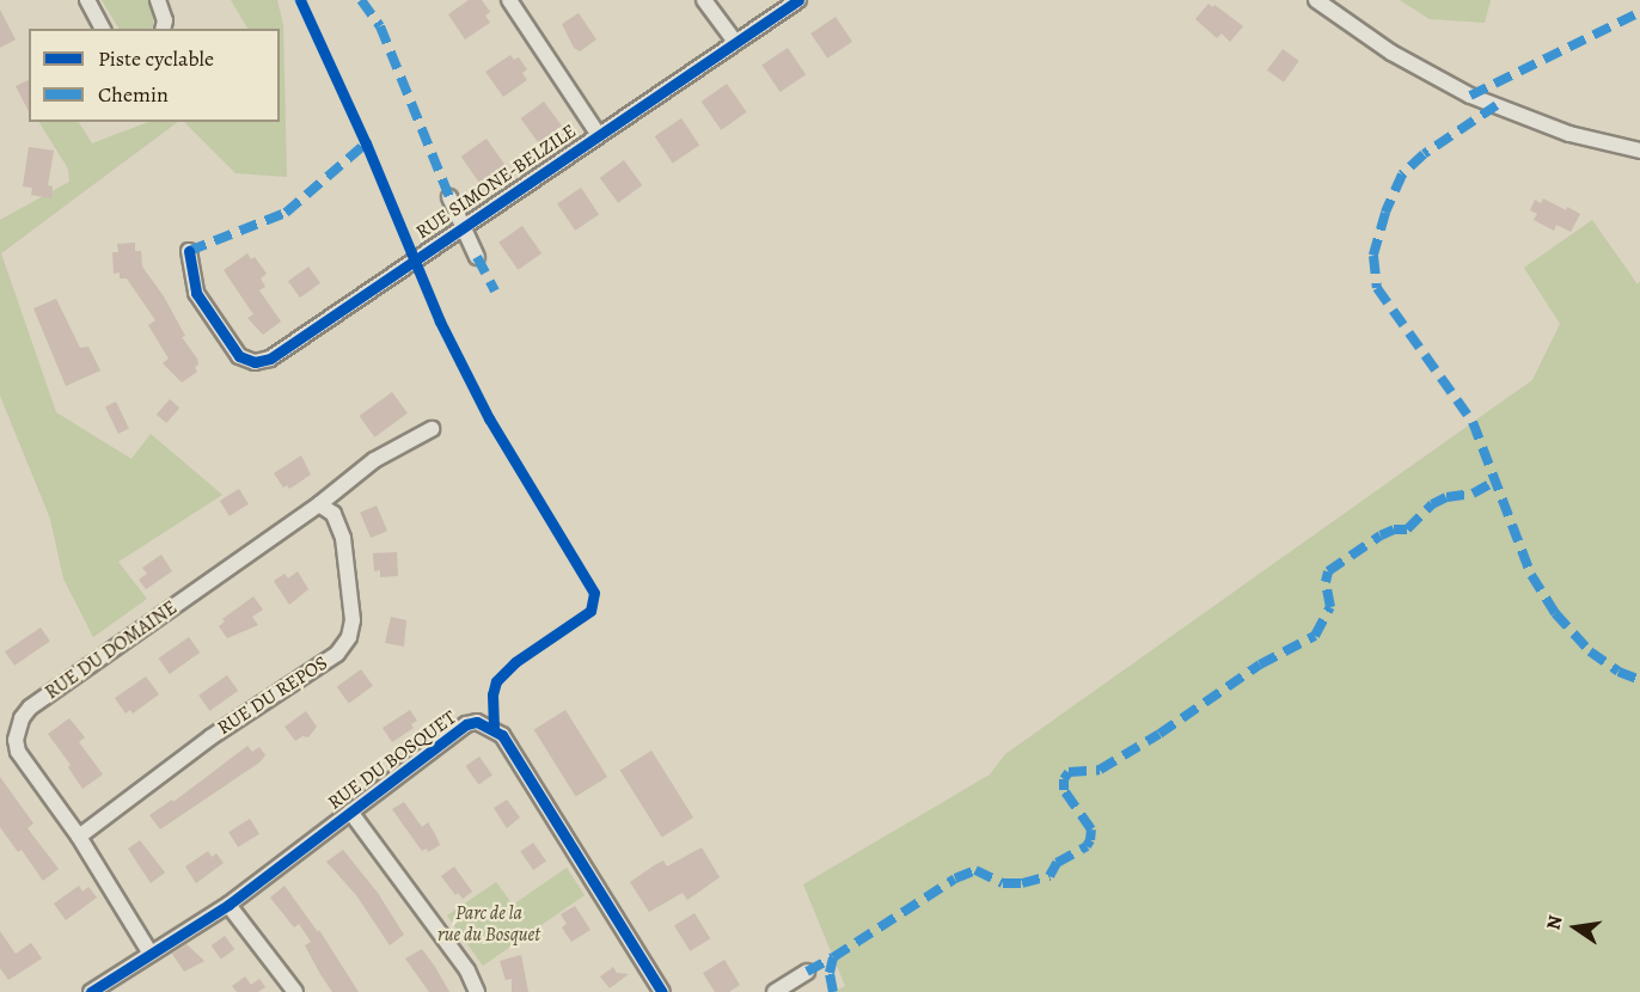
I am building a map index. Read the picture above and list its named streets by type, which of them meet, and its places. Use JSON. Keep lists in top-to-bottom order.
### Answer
{
  "streets": {
    "street": [
      "RUE SIMONE-BELZILE",
      "RUE DU DOMAINE",
      "RUE DU REPOS",
      "RUE DU BOSQUET"
    ]
  },
  "crossings": [
    ["RUE DU DOMAINE", "RUE DU REPOS"],
    ["RUE DU DOMAINE", "RUE DU BOSQUET"]
  ],
  "parks": ["Parc de la rue du Bosquet"],
  "legend": ["Piste cyclable", "Chemin"],
  "north": "left"
}
